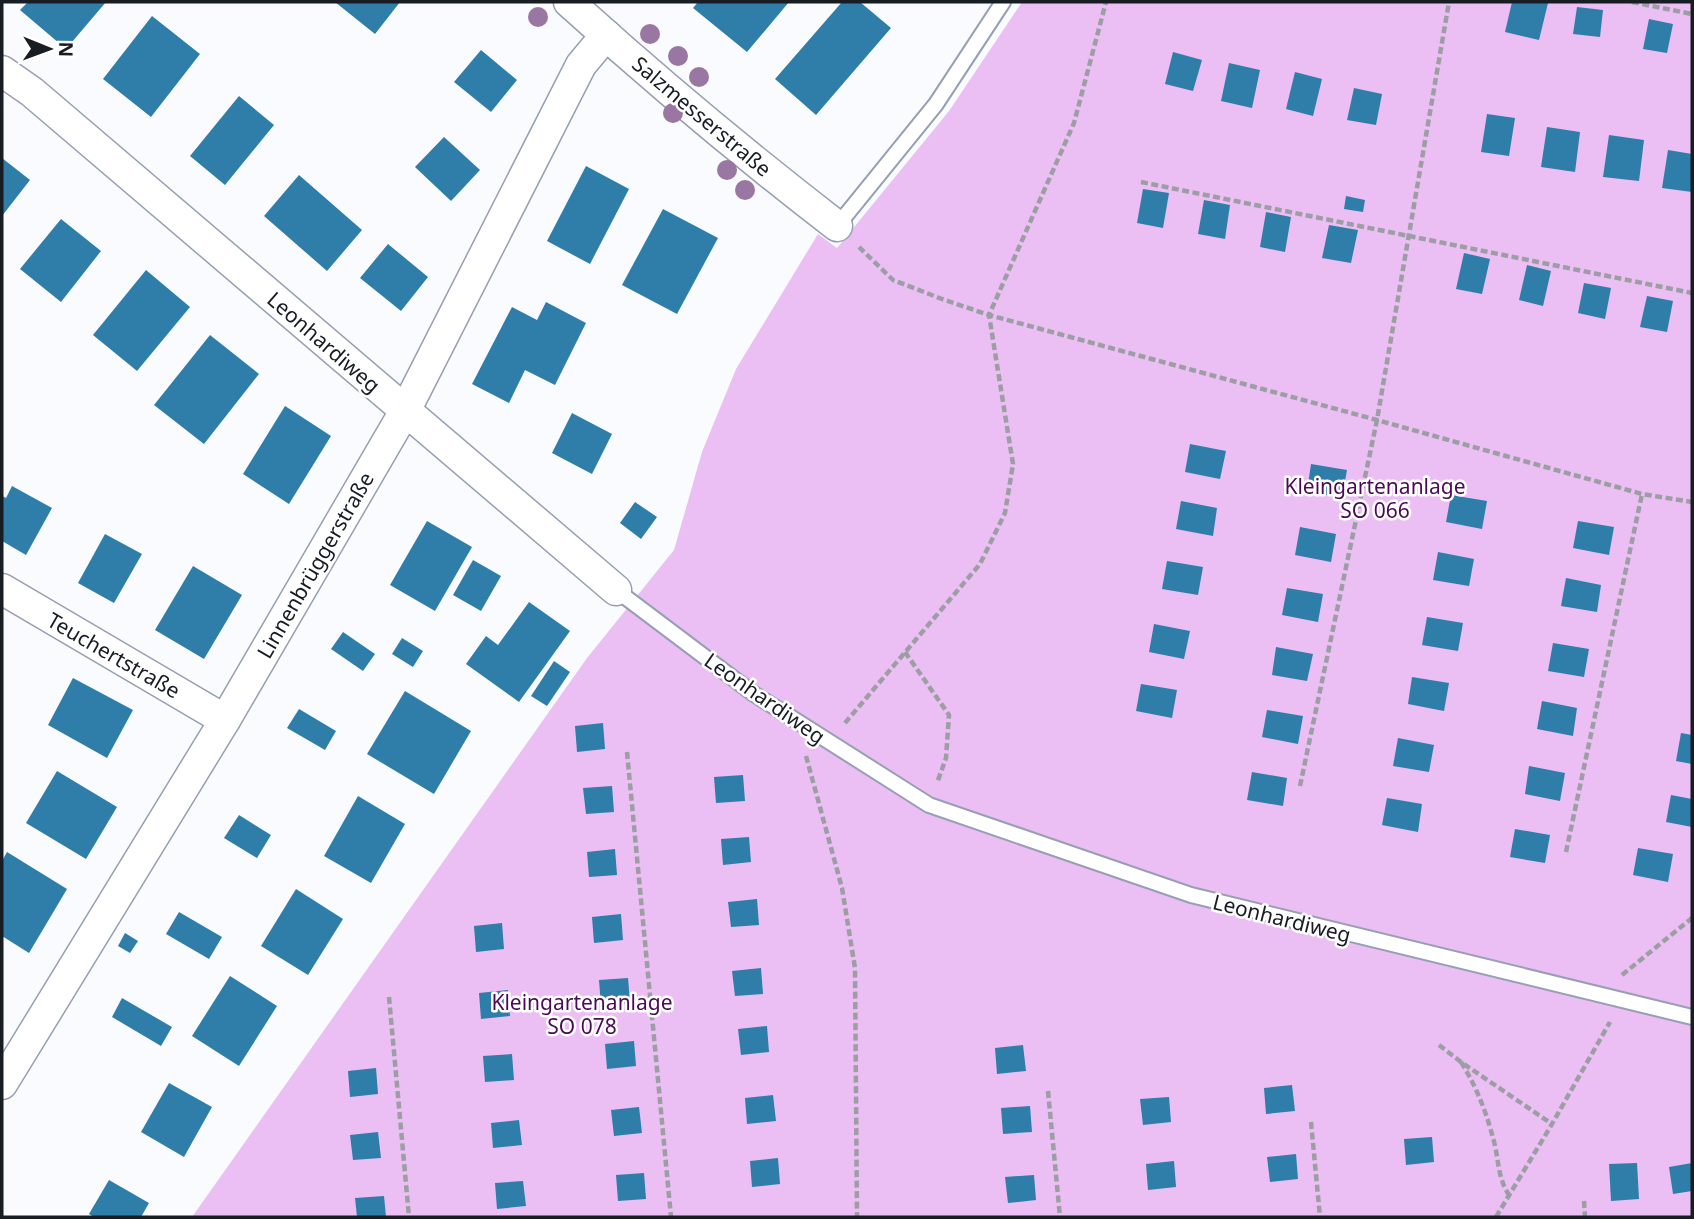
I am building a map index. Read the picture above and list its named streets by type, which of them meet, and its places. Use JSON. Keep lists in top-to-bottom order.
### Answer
{
  "streets": {
    "street": [
      "Salzmesserstraße",
      "Leonhardiweg",
      "Linnenbrüggerstraße",
      "Teuchertstraße"
    ]
  },
  "crossings": [
    ["Salzmesserstraße", "Linnenbrüggerstraße"],
    ["Leonhardiweg", "Linnenbrüggerstraße"],
    ["Linnenbrüggerstraße", "Teuchertstraße"]
  ],
  "parks": ["Kleingartenanlage SO 066", "Kleingartenanlage SO 078"],
  "north": "right"
}
